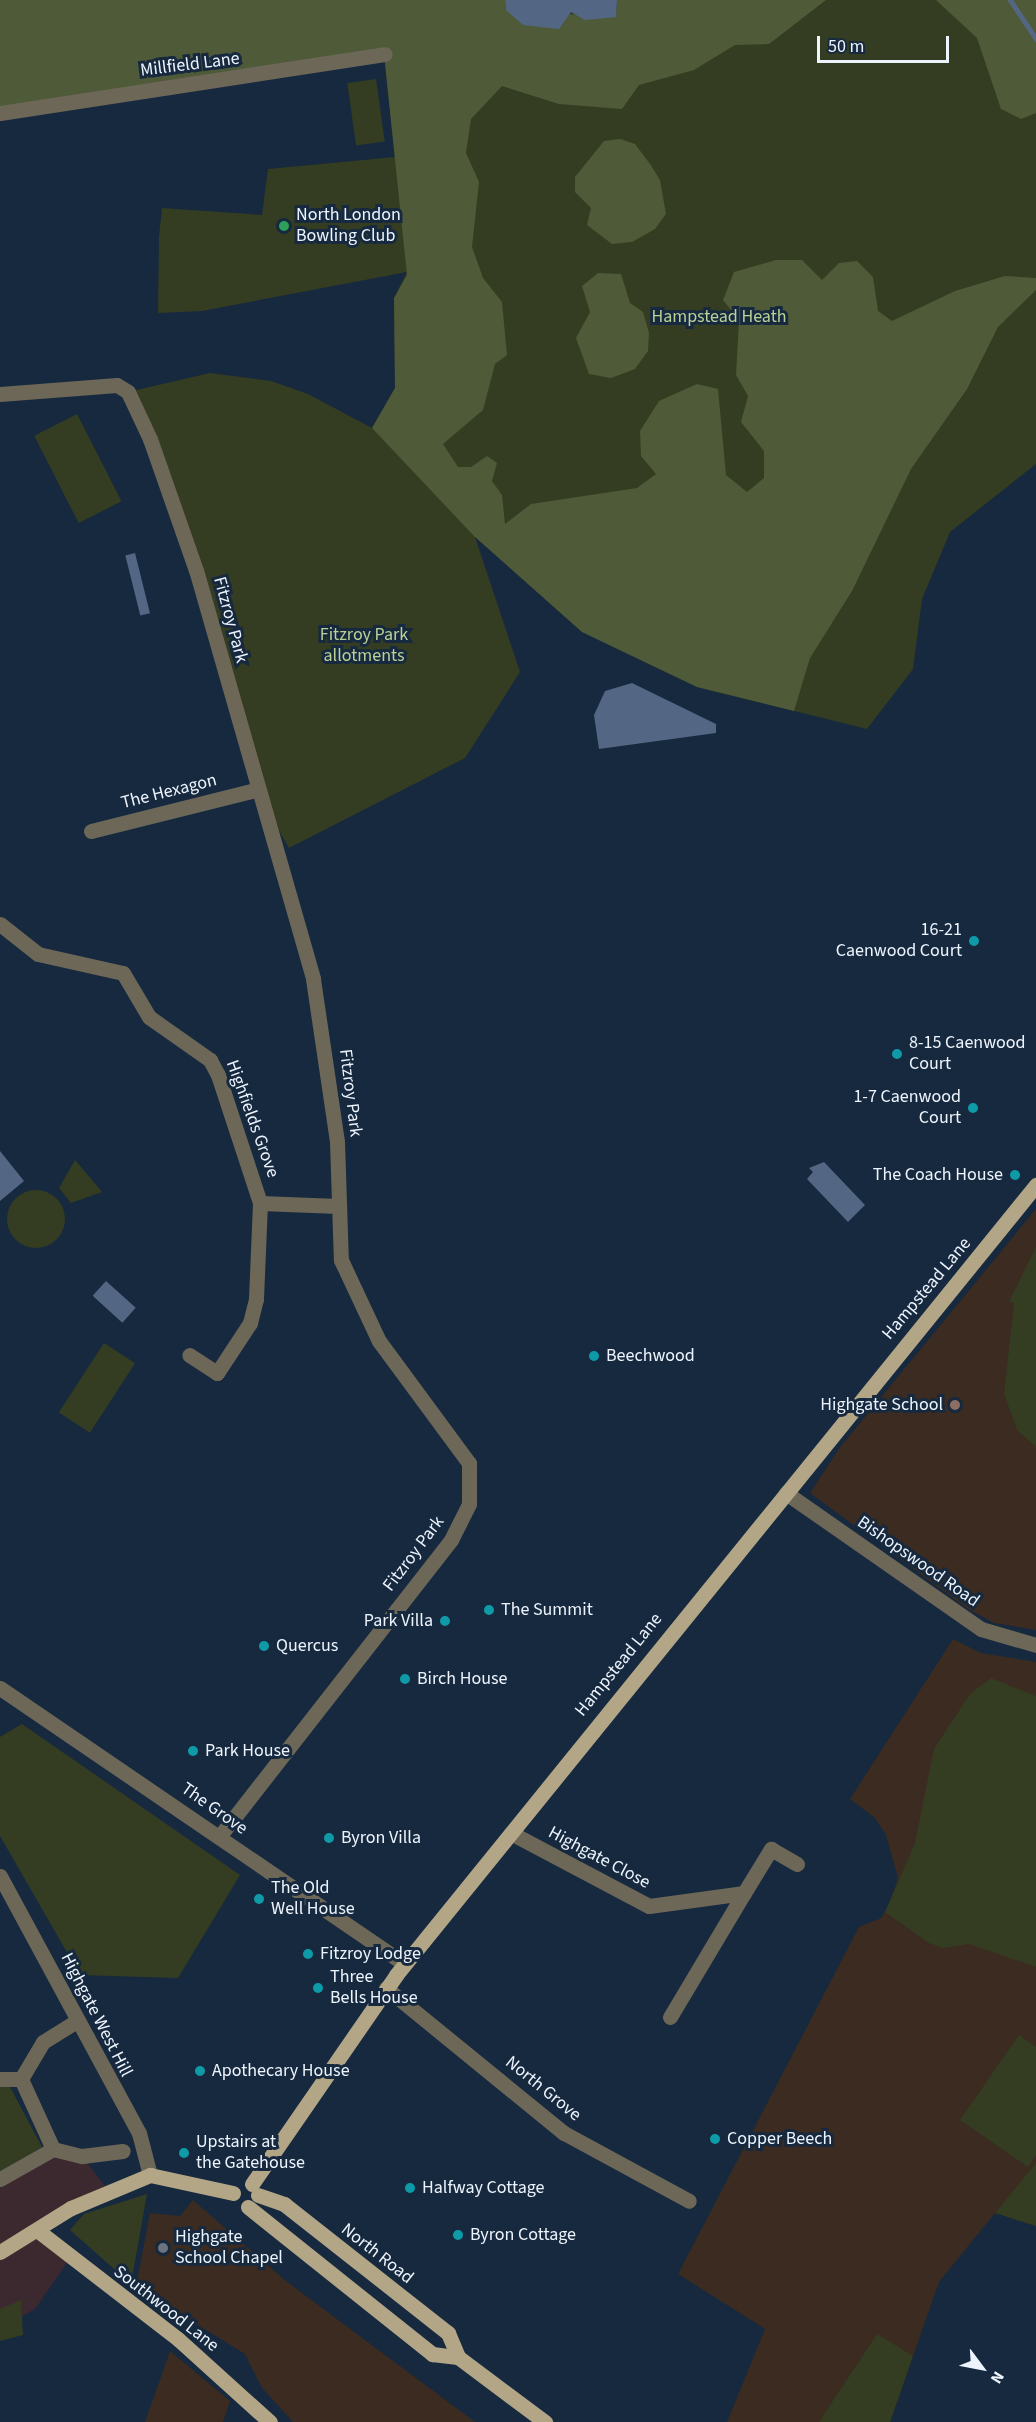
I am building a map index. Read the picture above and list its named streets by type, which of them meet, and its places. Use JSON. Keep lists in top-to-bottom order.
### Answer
{
  "streets": {
    "main road": ["Hampstead Lane", "North Road", "Southwood Lane"],
    "street": [
      "Millfield Lane",
      "Fitzroy Park",
      "The Hexagon",
      "Highfields Grove",
      "Bishopswood Road",
      "The Grove",
      "Highgate Close",
      "Highgate West Hill",
      "North Grove"
    ]
  },
  "crossings": [
    ["Fitzroy Park", "The Hexagon"],
    ["Fitzroy Park", "The Grove"],
    ["Hampstead Lane", "Bishopswood Road"],
    ["Hampstead Lane", "The Grove"],
    ["Hampstead Lane", "Highgate Close"],
    ["Hampstead Lane", "North Grove"],
    ["Hampstead Lane", "North Road"]
  ],
  "parks": ["Hampstead Heath", "Fitzroy Park allotments"],
  "places": [
    "North London Bowling Club",
    "16-21 Caenwood Court",
    "8-15 Caenwood Court",
    "1-7 Caenwood Court",
    "The Coach House",
    "Beechwood",
    "Highgate School",
    "The Summit",
    "Park Villa",
    "Quercus",
    "Birch House",
    "Park House",
    "Byron Villa",
    "The Old Well House",
    "Fitzroy Lodge",
    "Three Bells House",
    "Apothecary House",
    "Copper Beech",
    "Upstairs at the Gatehouse",
    "Halfway Cottage",
    "Byron Cottage",
    "Highgate School Chapel"
  ],
  "scale_bar": "50 m",
  "north": "bottom right"
}
